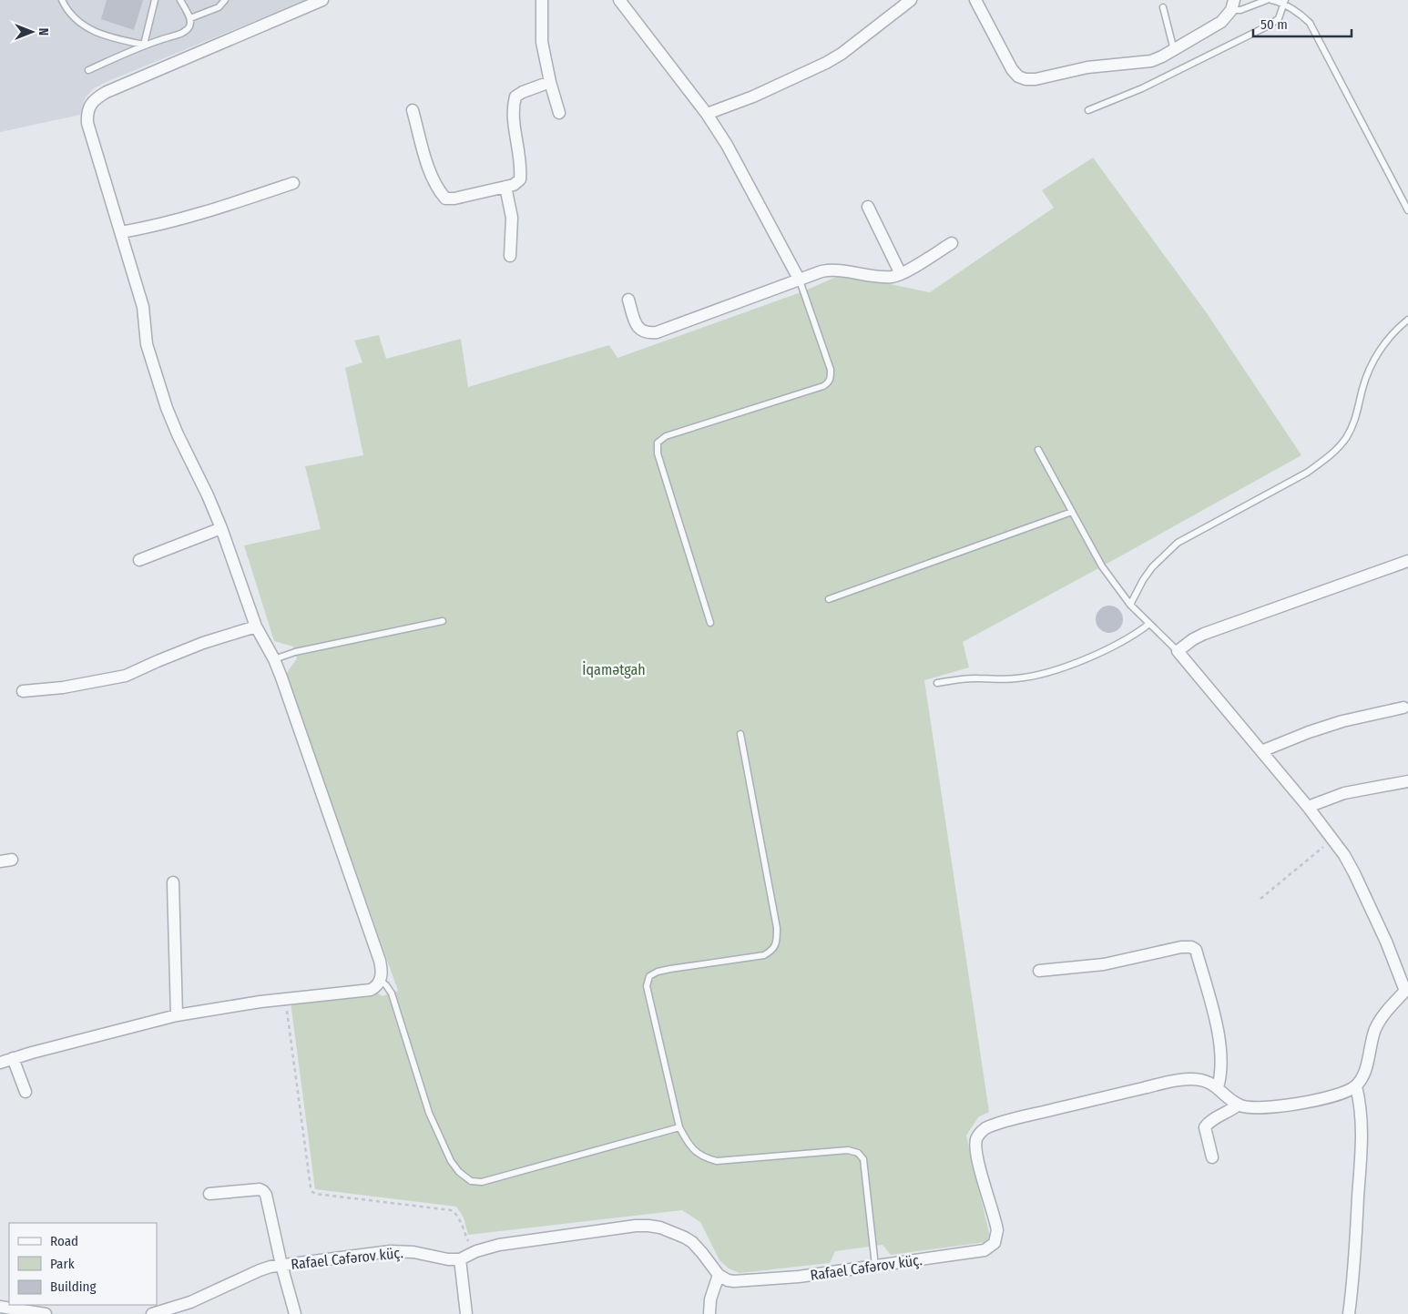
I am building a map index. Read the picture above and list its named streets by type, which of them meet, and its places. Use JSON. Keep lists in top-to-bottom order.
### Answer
{
  "streets": {
    "street": ["Rafael Cəfərov küç."]
  },
  "parks": ["İqamətgah"],
  "legend": ["Road", "Park", "Building"],
  "scale_bar": "50 m",
  "north": "right"
}
